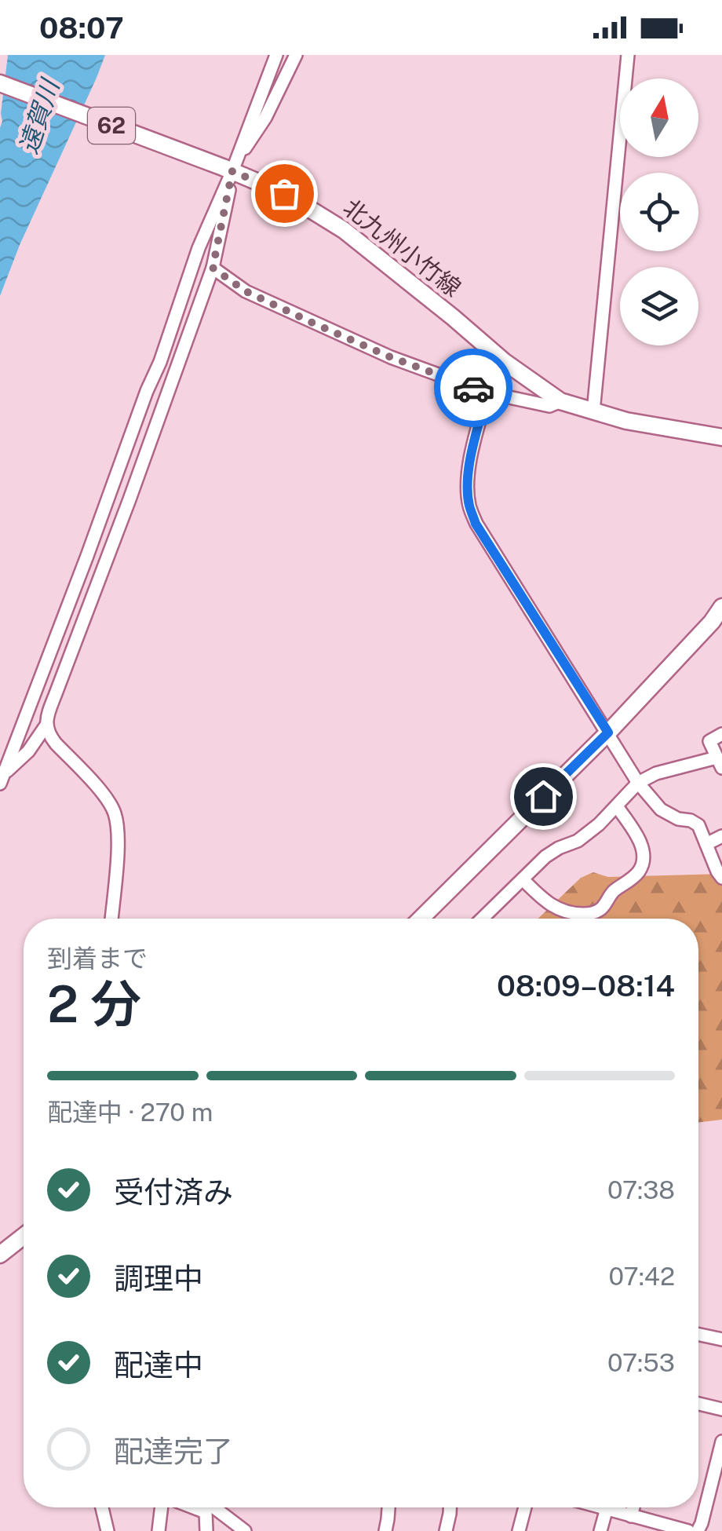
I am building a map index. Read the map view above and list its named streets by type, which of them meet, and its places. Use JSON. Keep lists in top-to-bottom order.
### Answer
{
  "streets": {
    "main road": ["62", "北九州小竹線"]
  },
  "water": ["遠賀川"],
  "north": "top",
  "page": {
    "status": "08:07",
    "heading": ["2 分", "到着まで", "08:09–08:14"],
    "bar": "配達中 · 270 m",
    "list": [
      ["受付済み", "07:38"],
      ["調理中", "07:42"],
      ["配達中", "07:53"],
      "配達完了"
    ]
  }
}
